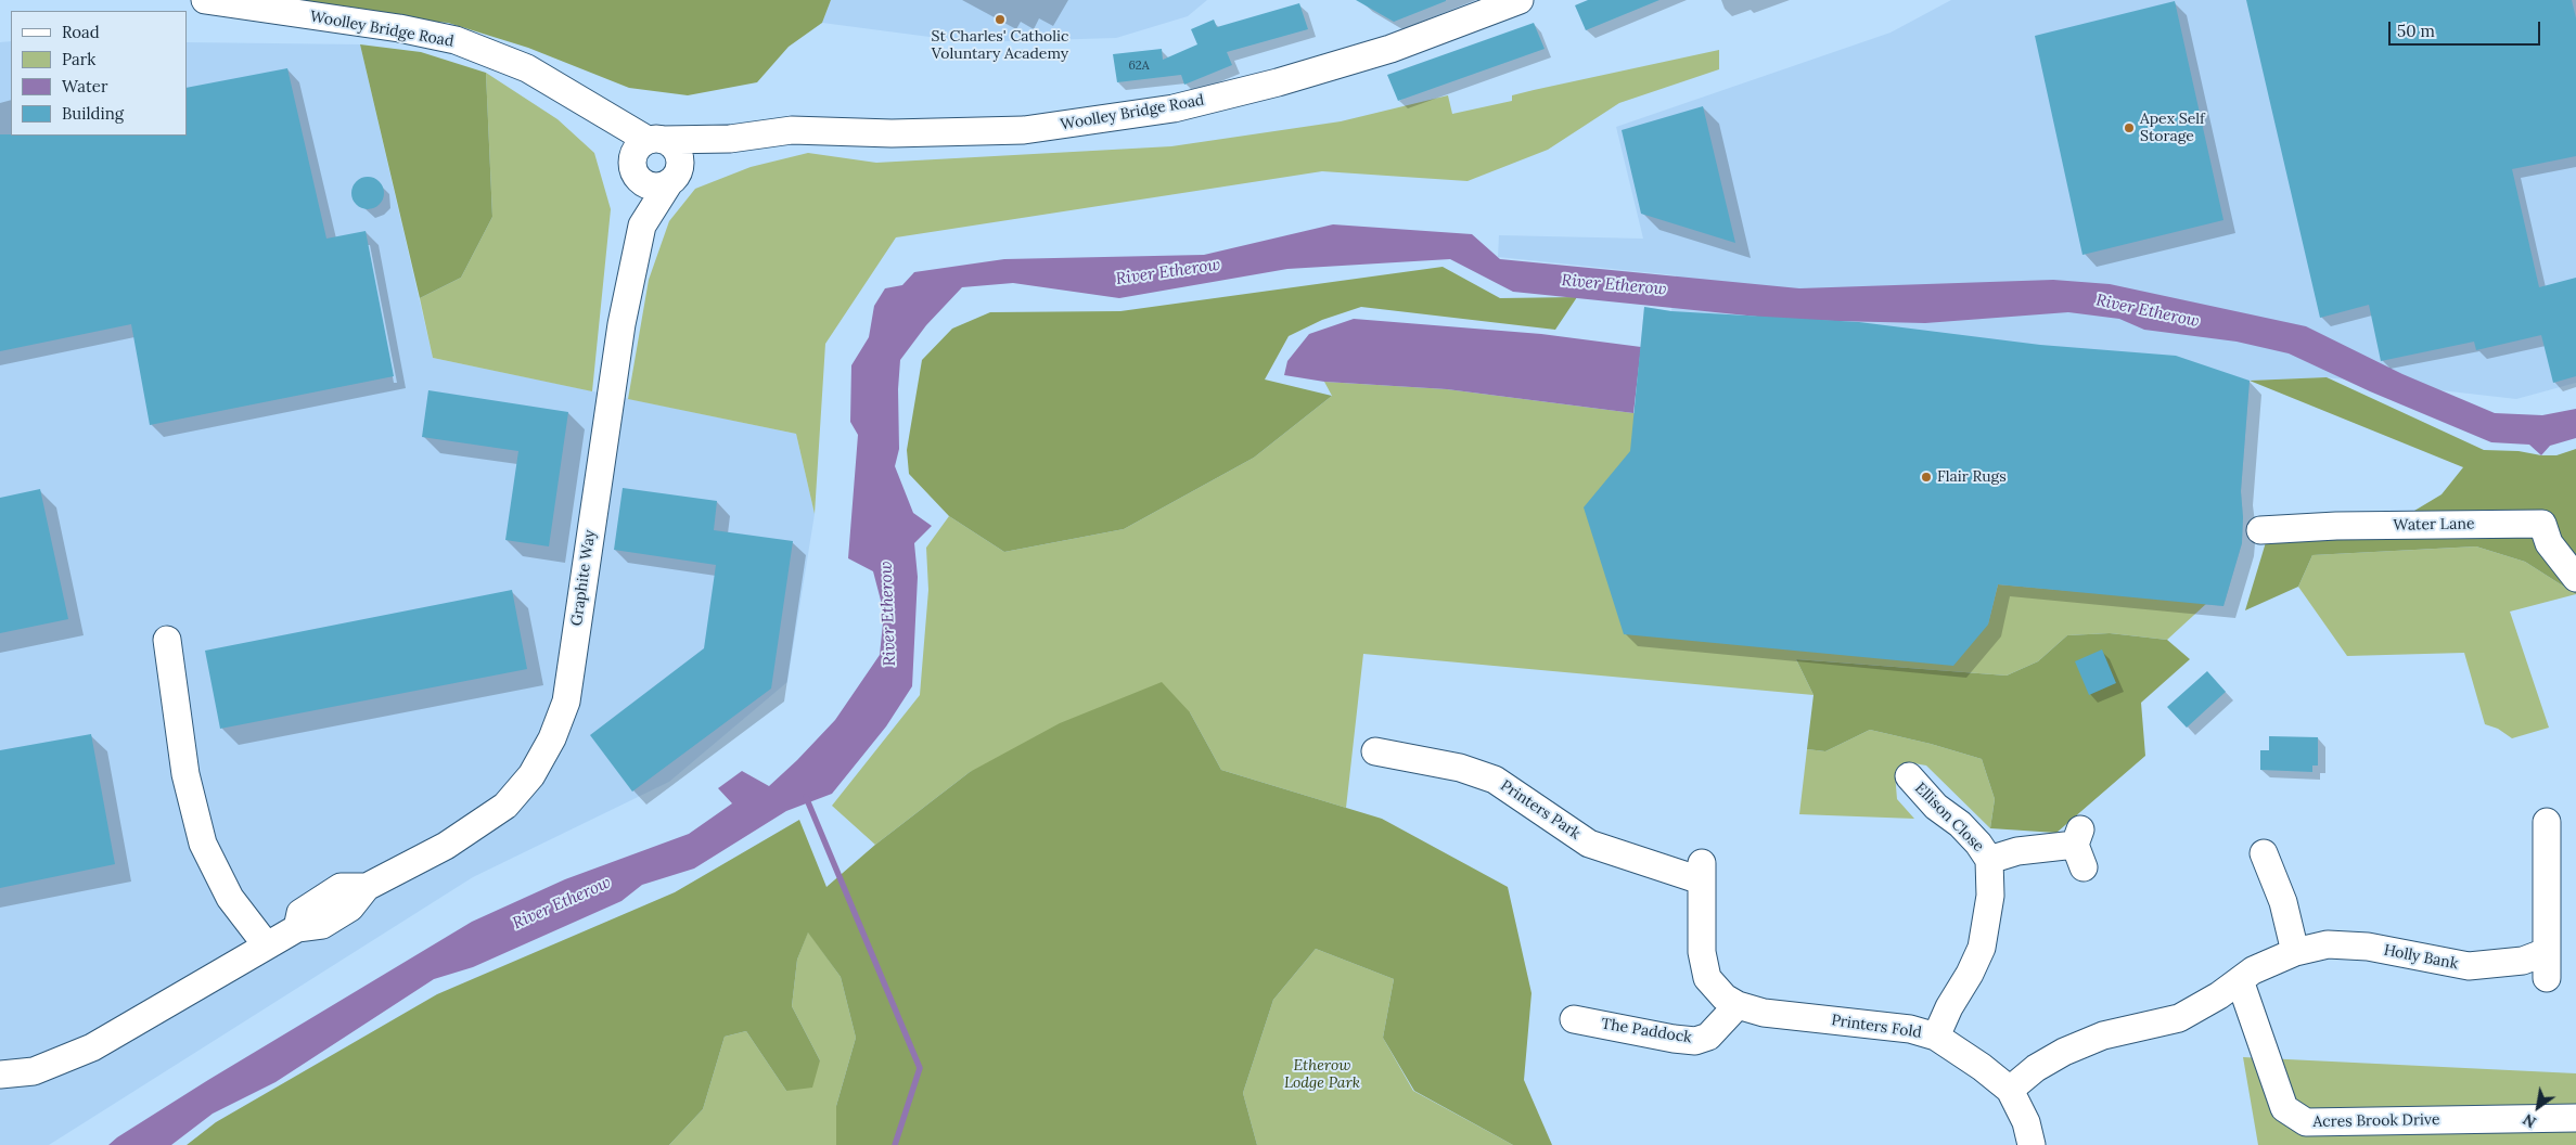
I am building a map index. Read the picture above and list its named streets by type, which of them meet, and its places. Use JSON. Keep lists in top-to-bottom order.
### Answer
{
  "streets": {
    "street": [
      "Woolley Bridge Road",
      "Water Lane",
      "Graphite Way",
      "Printers Park",
      "Ellison Close",
      "Holly Bank",
      "Printers Fold",
      "The Paddock",
      "Acres Brook Drive"
    ]
  },
  "crossings": [
    ["Woolley Bridge Road", "Graphite Way"],
    ["Printers Park", "Printers Fold"],
    ["Printers Park", "The Paddock"],
    ["Ellison Close", "Printers Fold"],
    ["Holly Bank", "Printers Fold"],
    ["Holly Bank", "Acres Brook Drive"]
  ],
  "water": ["River Etherow"],
  "parks": ["Etherow Lodge Park"],
  "places": ["St Charles' Catholic Voluntary Academy", "Apex Self Storage", "Flair Rugs"],
  "house_numbers": ["62A"],
  "legend": [
    "Road",
    "Park",
    "Water",
    "Building"
  ],
  "scale_bar": "50 m",
  "north": "bottom left"
}
